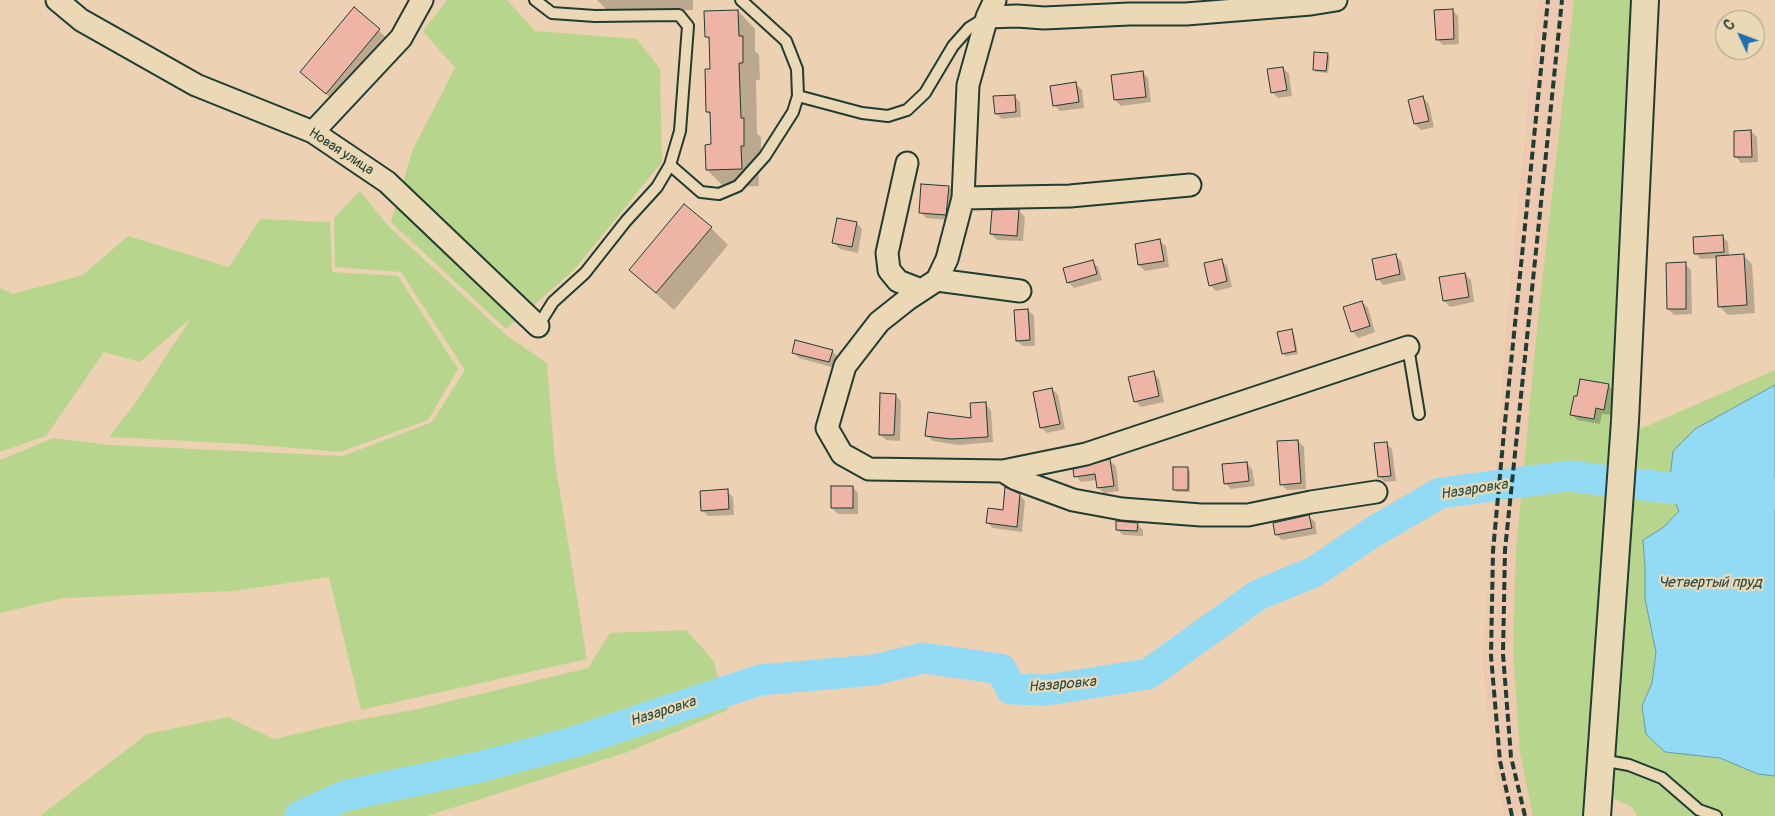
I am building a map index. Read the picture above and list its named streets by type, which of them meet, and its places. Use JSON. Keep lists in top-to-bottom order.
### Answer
{
  "streets": {
    "street": ["Новая улица"]
  },
  "water": ["Назаровка", "Четвертый пруд"],
  "north": "top left"
}
